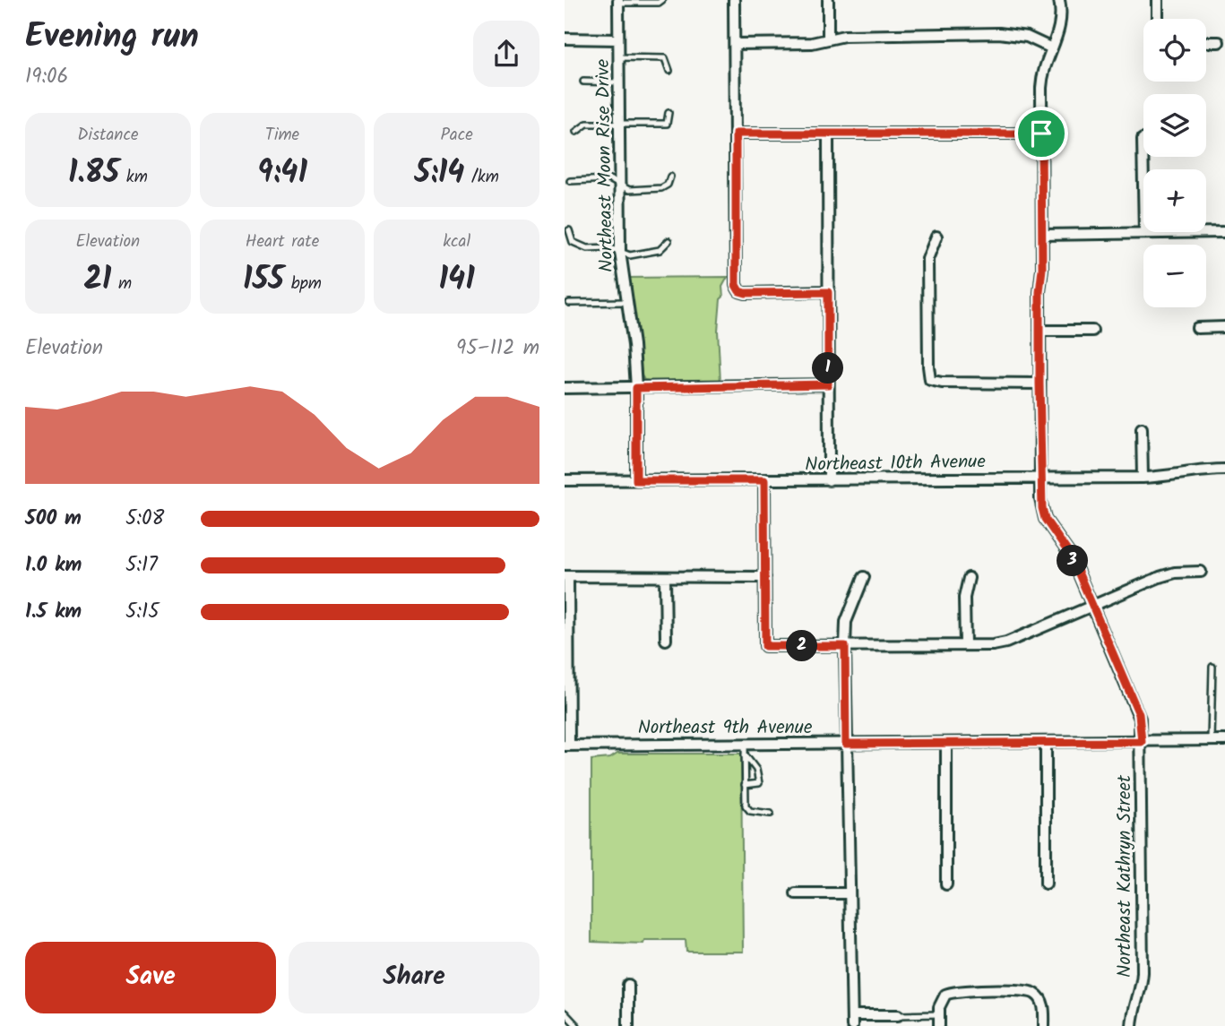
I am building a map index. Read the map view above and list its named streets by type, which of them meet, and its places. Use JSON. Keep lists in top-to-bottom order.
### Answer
{
  "streets": {
    "street": [
      "Northeast Moon Rise Drive",
      "Northeast 10th Avenue",
      "Northeast 9th Avenue",
      "Northeast Kathryn Street"
    ]
  },
  "crossings": [
    ["Northeast Moon Rise Drive", "Northeast 10th Avenue"],
    ["Northeast 10th Avenue", "Northeast Kathryn Street"],
    ["Northeast 9th Avenue", "Northeast Kathryn Street"]
  ],
  "page": {
    "heading": ["Evening run", "19:06"],
    "map_buttons": ["+", "−"],
    "stats": [
      ["Distance", "1.85 km"],
      ["Time", "9:41"],
      ["Pace", "5:14 /km"],
      ["Elevation", "21 m"],
      ["Heart rate", "155 bpm"],
      ["kcal", "141"]
    ],
    "chart": ["Elevation", "95–112 m"],
    "pins": ["1", "3", "2"],
    "list": [
      {
        "name": "500 m",
        "note": "5:08"
      },
      {
        "name": "1.0 km",
        "note": "5:17"
      },
      {
        "name": "1.5 km",
        "note": "5:15"
      }
    ],
    "buttons": ["Save", "Share"]
  }
}
